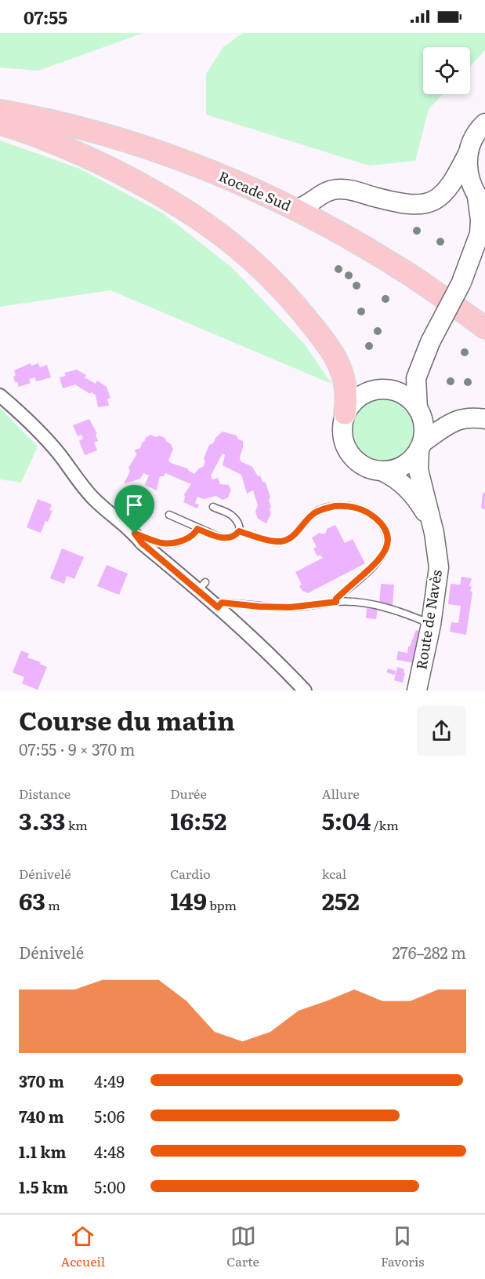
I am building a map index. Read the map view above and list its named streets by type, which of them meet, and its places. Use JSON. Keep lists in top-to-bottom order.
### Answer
{
  "streets": {
    "main road": ["Rocade Sud", "Route de Navès"]
  },
  "page": {
    "status": "07:55",
    "heading": ["Course du matin", "07:55 · 9 × 370 m"],
    "stats": [
      ["Distance", "3.33 km"],
      ["Durée", "16:52"],
      ["Allure", "5:04 /km"],
      ["Dénivelé", "63 m"],
      ["Cardio", "149 bpm"],
      ["kcal", "252"]
    ],
    "chart": ["Dénivelé", "276–282 m"],
    "list": [
      {
        "name": "370 m",
        "note": "4:49"
      },
      {
        "name": "740 m",
        "note": "5:06"
      },
      {
        "name": "1.1 km",
        "note": "4:48"
      },
      {
        "name": "1.5 km",
        "note": "5:00"
      }
    ],
    "tabs": ["Accueil", "Carte", "Favoris"]
  }
}
